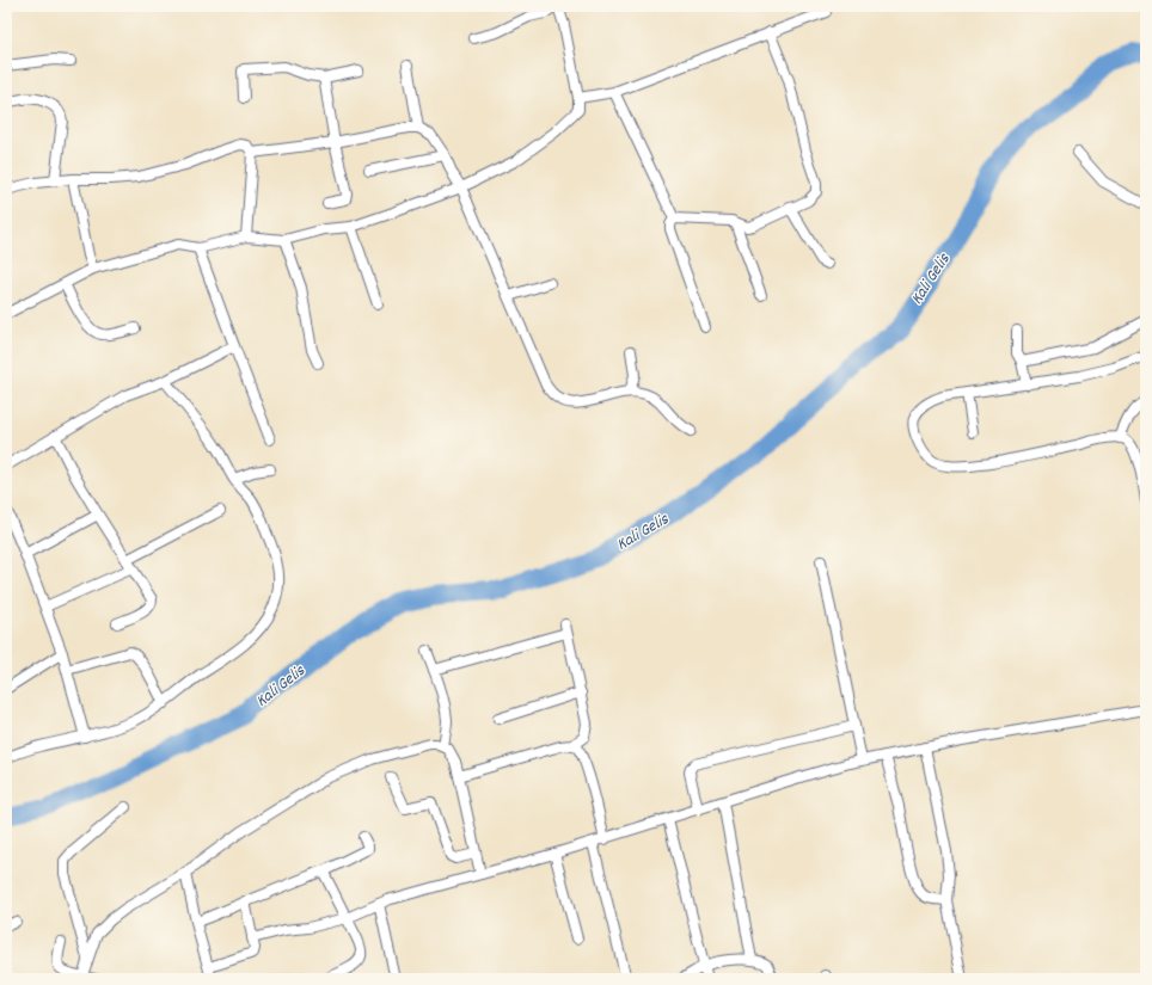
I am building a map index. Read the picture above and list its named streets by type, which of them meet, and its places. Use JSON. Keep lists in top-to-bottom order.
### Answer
{
  "water": ["Kali Gelis"]
}
